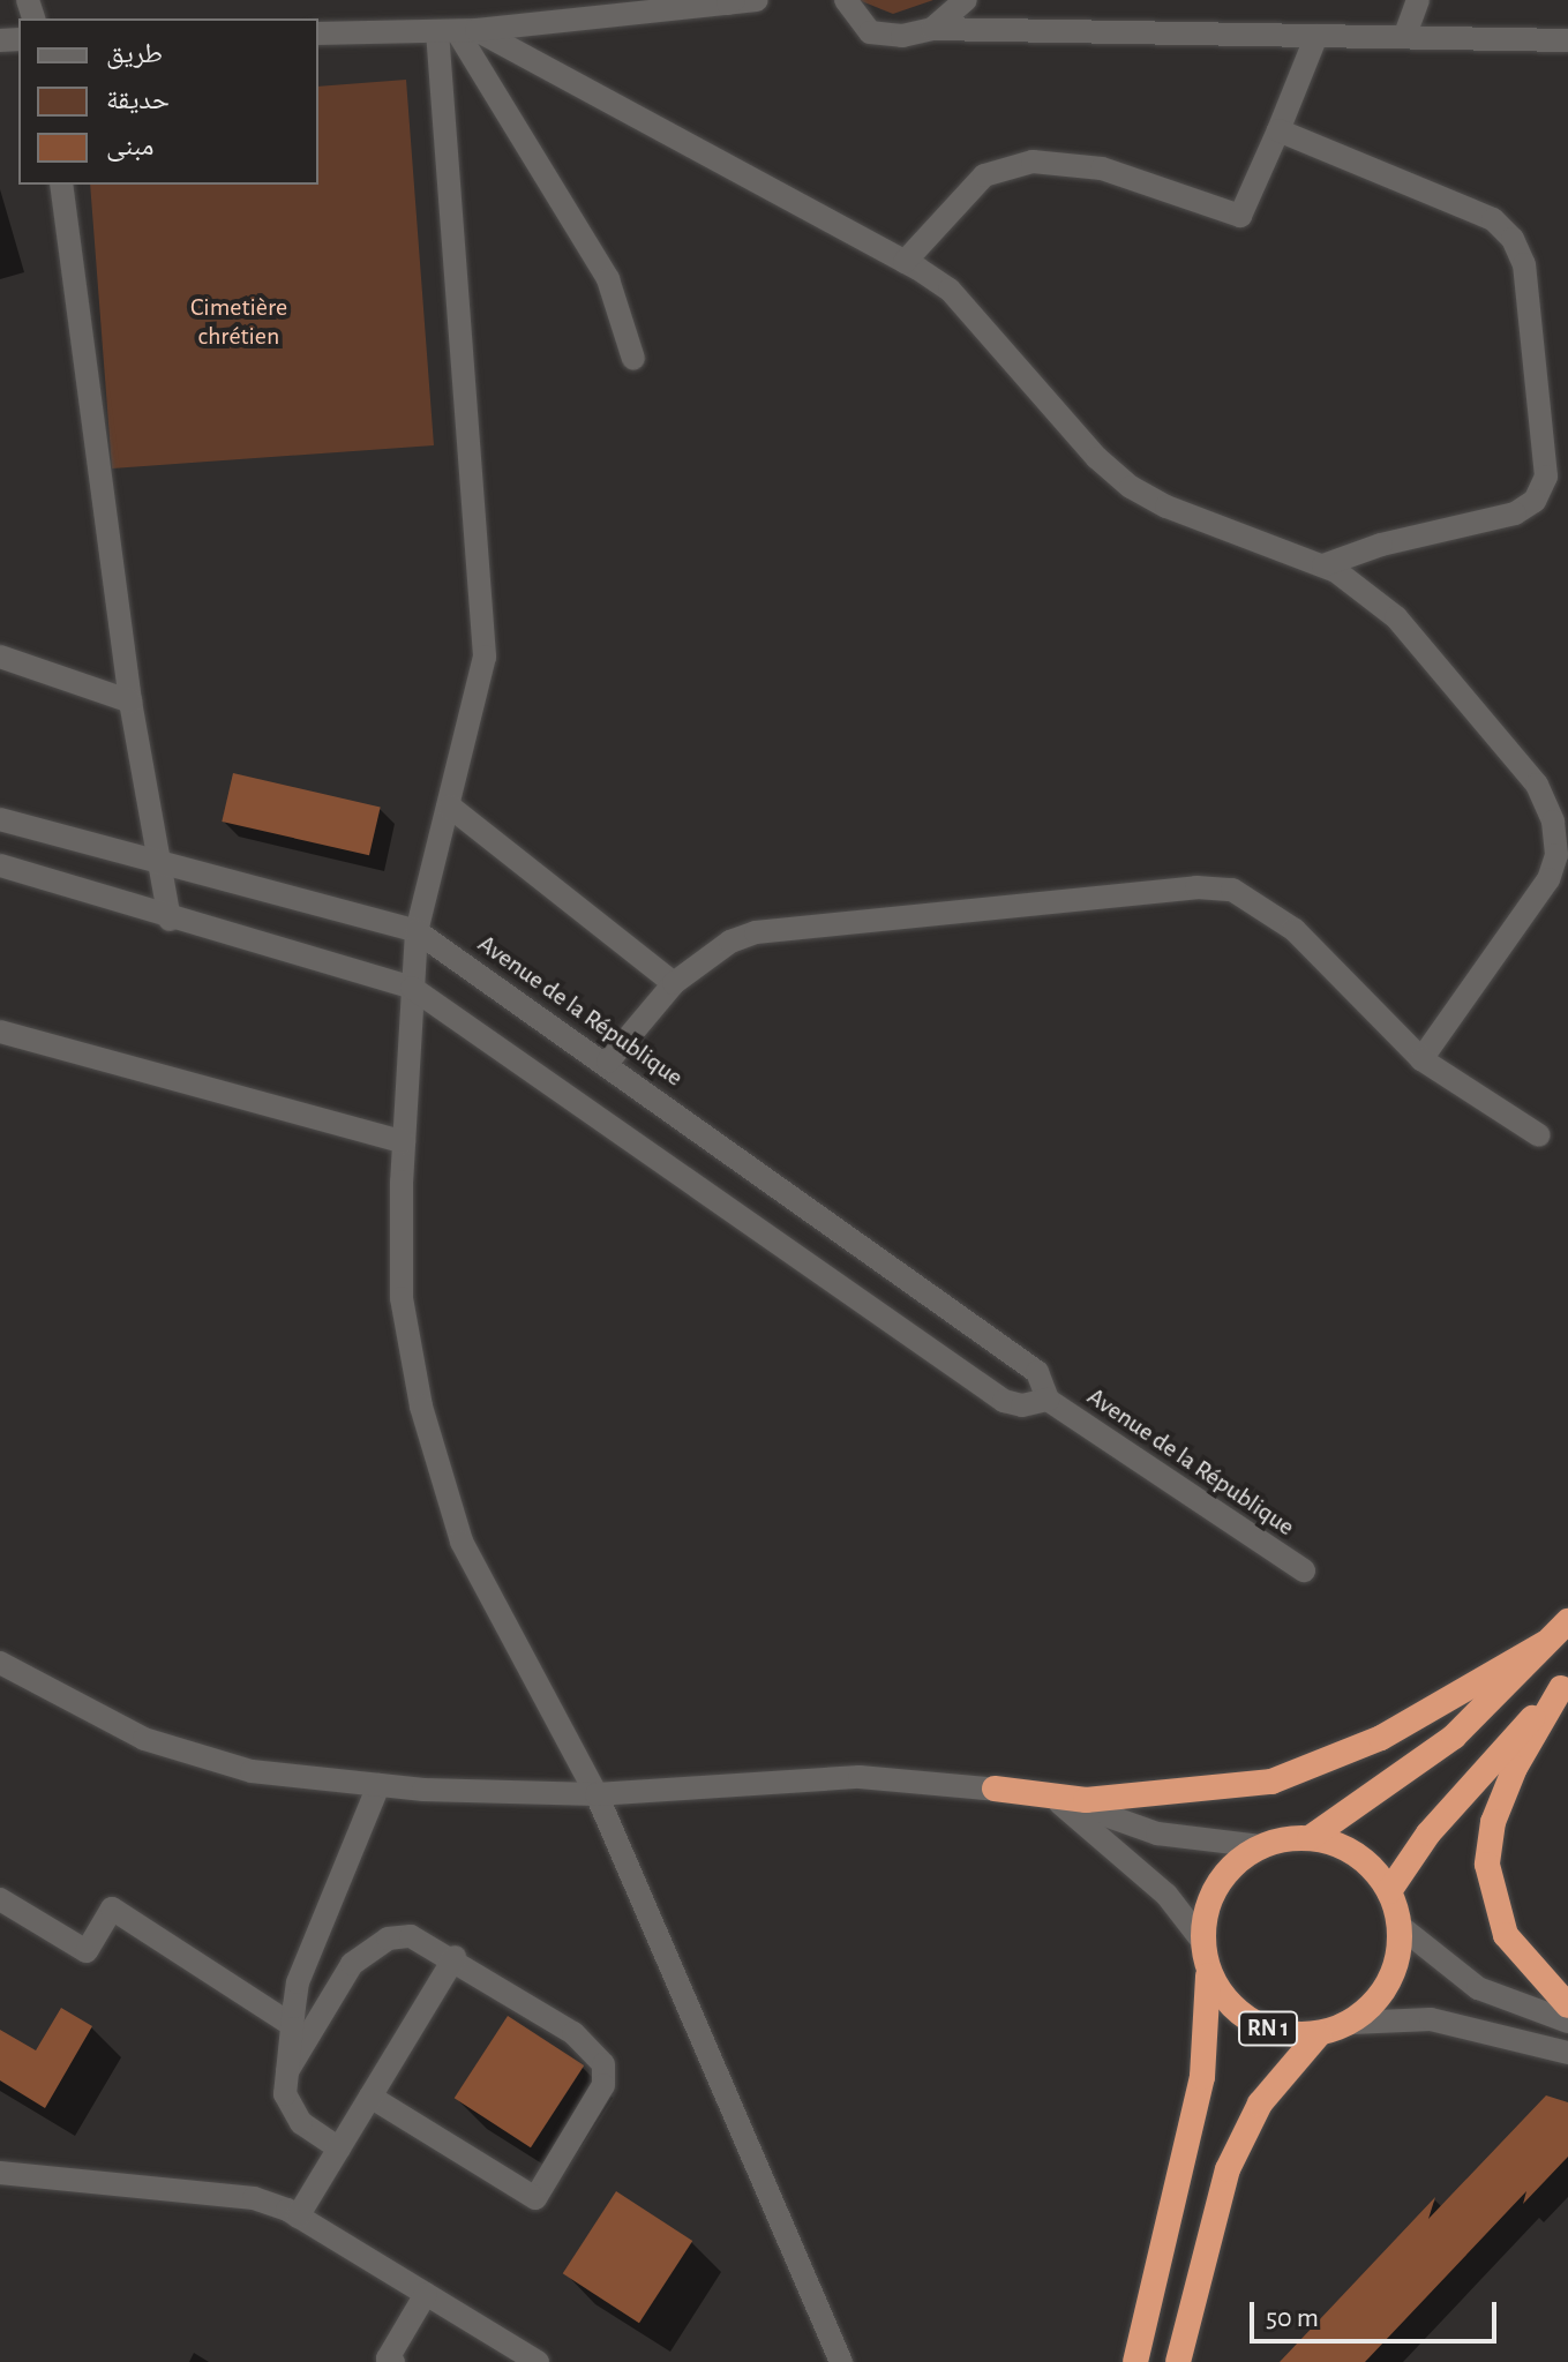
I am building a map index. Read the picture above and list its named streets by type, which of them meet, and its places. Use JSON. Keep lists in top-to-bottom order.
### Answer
{
  "streets": {
    "highway": ["RN 1"],
    "street": ["Avenue de la République"]
  },
  "parks": ["Cimetière chrétien"],
  "legend": ["طريق", "حديقة", "مبنى"],
  "scale_bar": "50 m"
}
